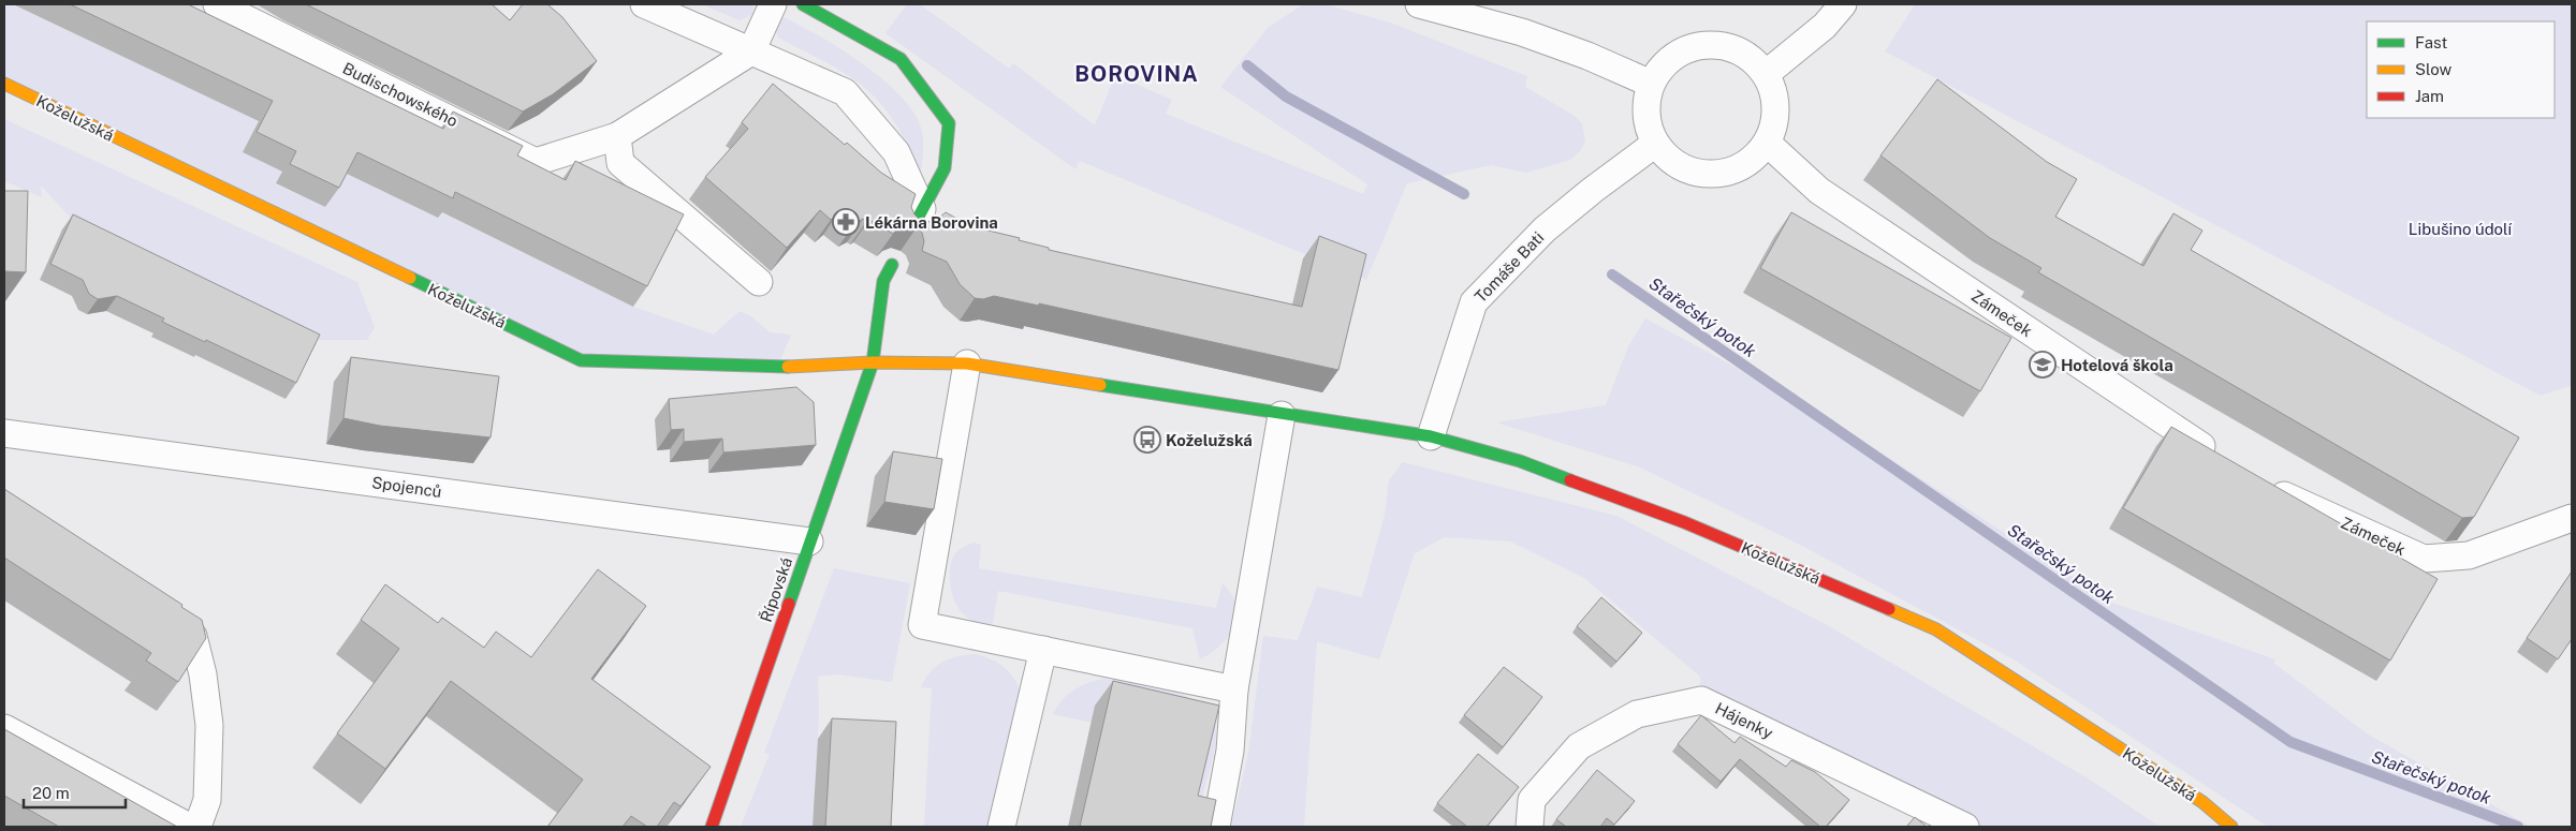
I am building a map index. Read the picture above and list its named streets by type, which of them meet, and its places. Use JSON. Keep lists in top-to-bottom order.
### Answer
{
  "streets": {
    "main road": ["Koželužská", "Řípovská"],
    "street": [
      "Budischowského",
      "Tomáše Bati",
      "Zámeček",
      "Spojenců",
      "Hájenky"
    ]
  },
  "crossings": [
    ["Koželužská", "Tomáše Bati"],
    ["Koželužská", "Řípovská"],
    ["Tomáše Bati", "Zámeček"],
    ["Spojenců", "Řípovská"]
  ],
  "districts": ["BOROVINA"],
  "water": ["Stařečský potok"],
  "parks": ["Libušino údolí"],
  "places": {
    "pharmacy": ["Lékárna Borovina"],
    "school or university": ["Hotelová škola"],
    "bus stop": ["Koželužská"]
  },
  "legend": ["Fast", "Slow", "Jam"],
  "scale_bar": "20 m"
}
